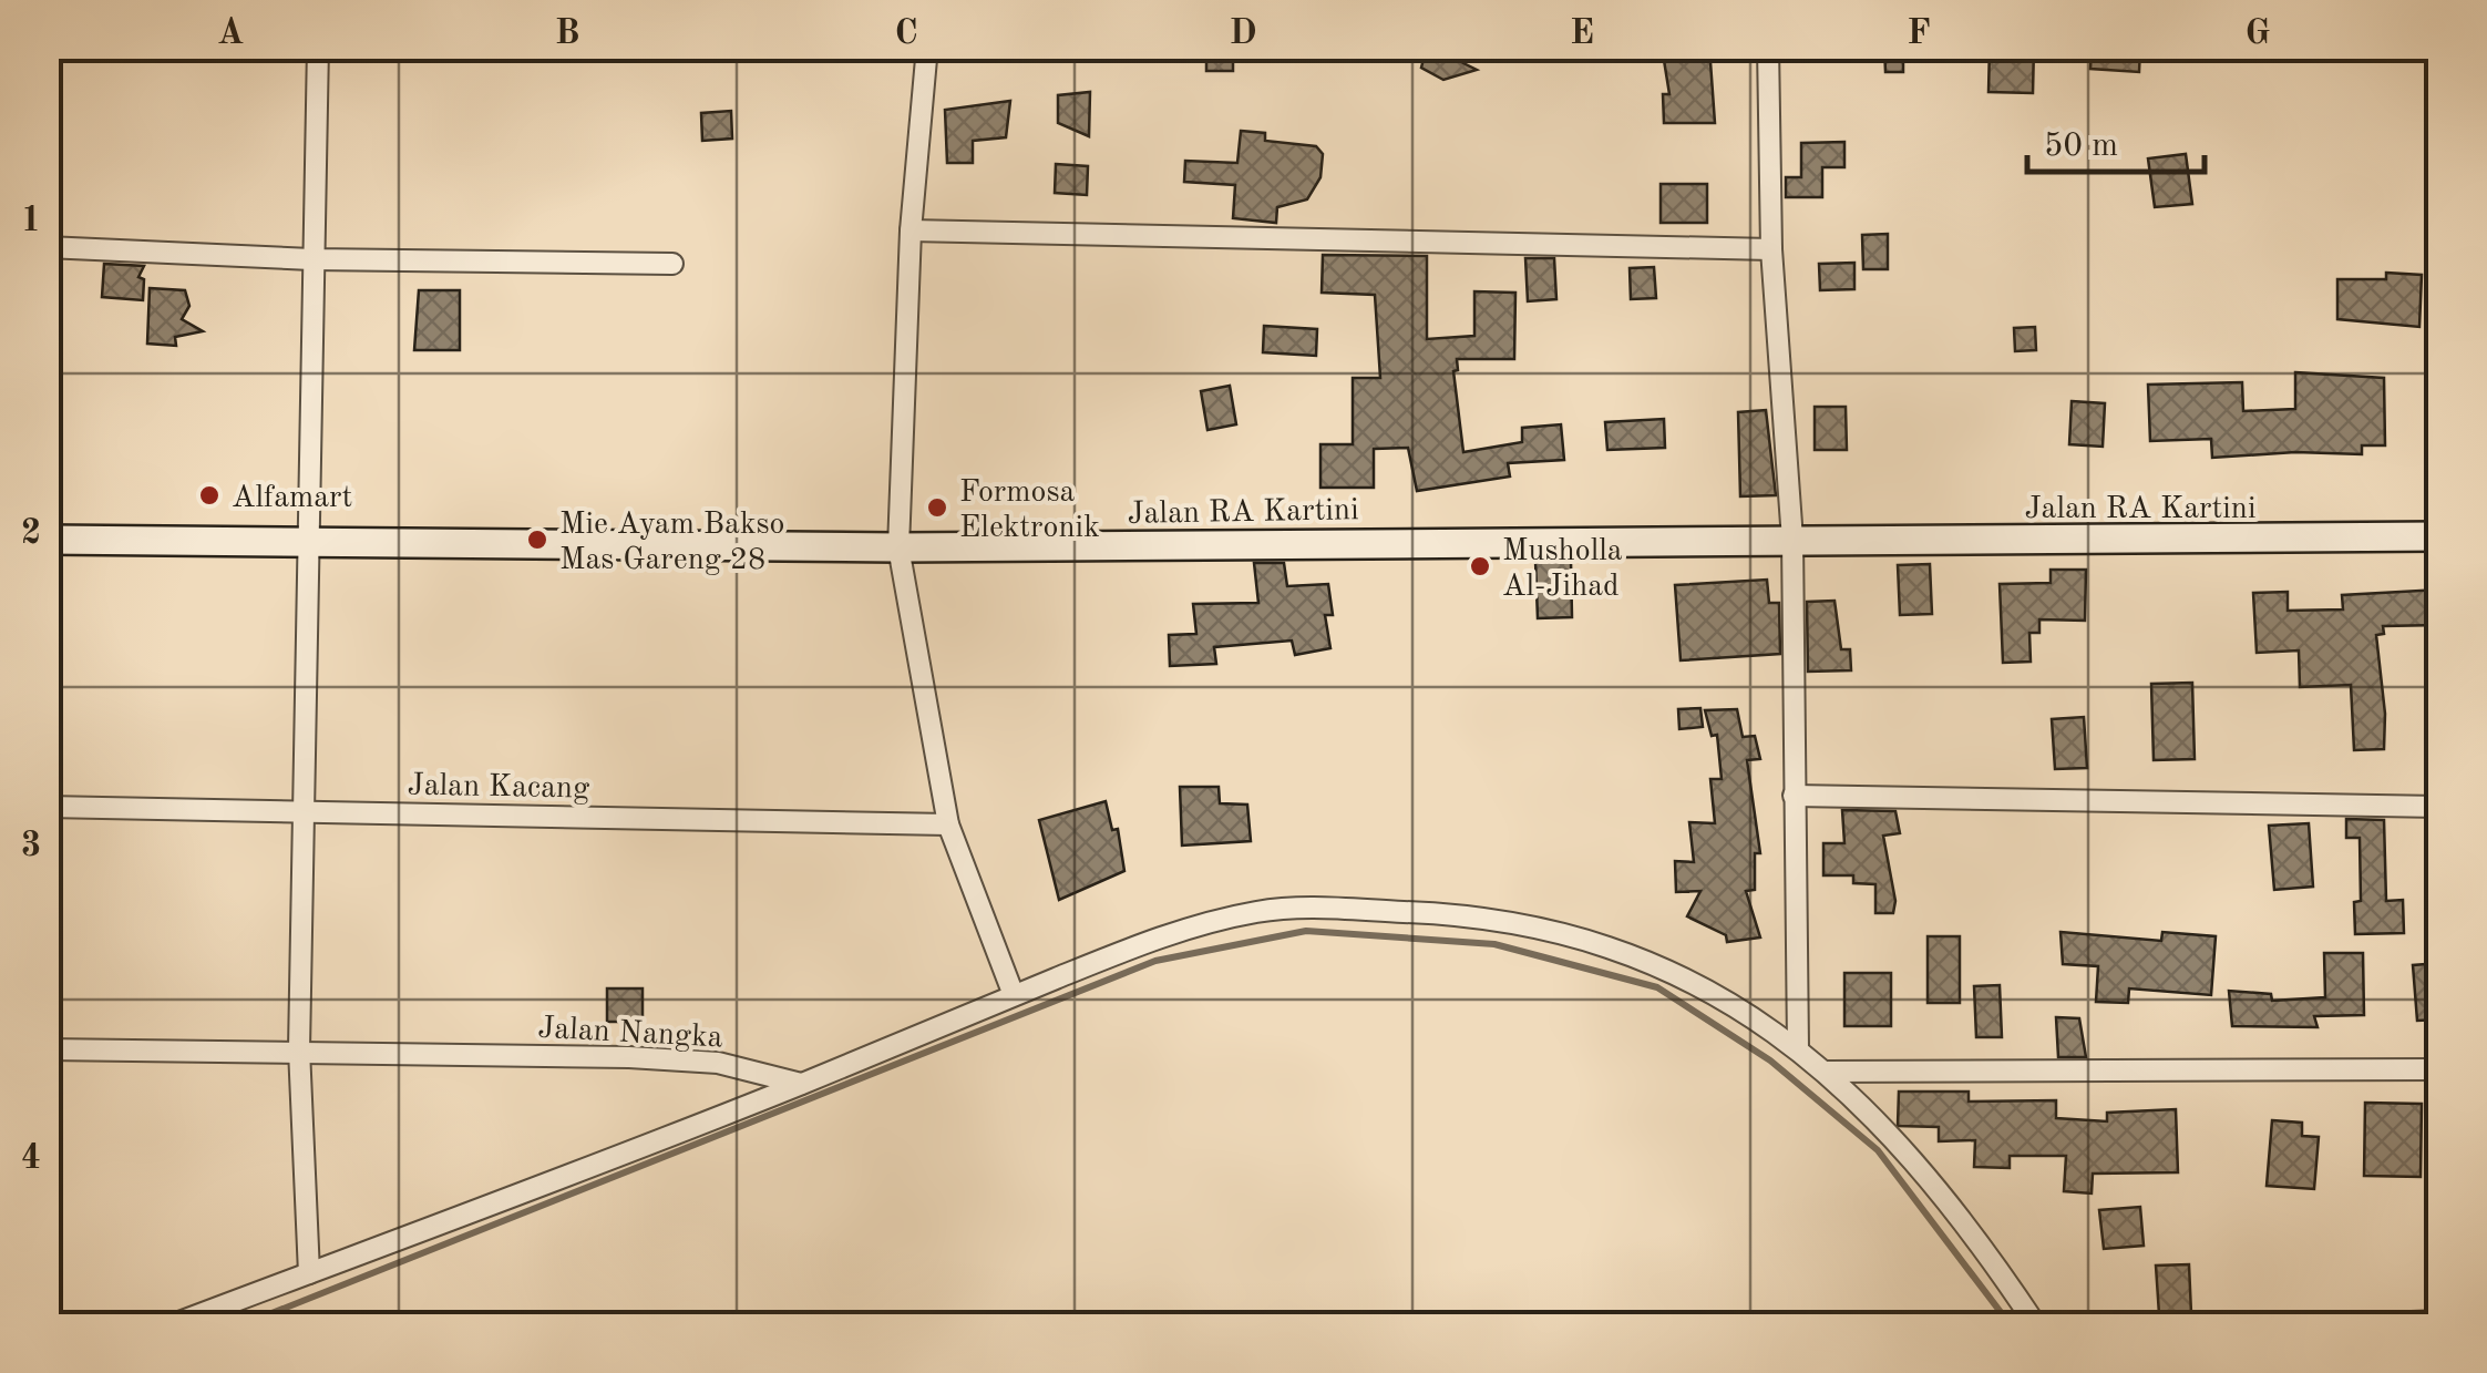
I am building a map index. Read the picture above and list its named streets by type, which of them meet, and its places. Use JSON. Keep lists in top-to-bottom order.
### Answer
{
  "streets": {
    "main road": ["Jalan RA Kartini"],
    "street": ["Jalan Kacang", "Jalan Nangka"]
  },
  "places": [
    "Alfamart",
    "Formosa Elektronik",
    "Mie Ayam Bakso Mas Gareng 28",
    "Musholla Al-Jihad"
  ],
  "scale_bar": "50 m",
  "grid": {
    "columns": [
      "A",
      "B",
      "C",
      "D",
      "E",
      "F",
      "G"
    ],
    "rows": [
      "1",
      "2",
      "3",
      "4"
    ]
  }
}
